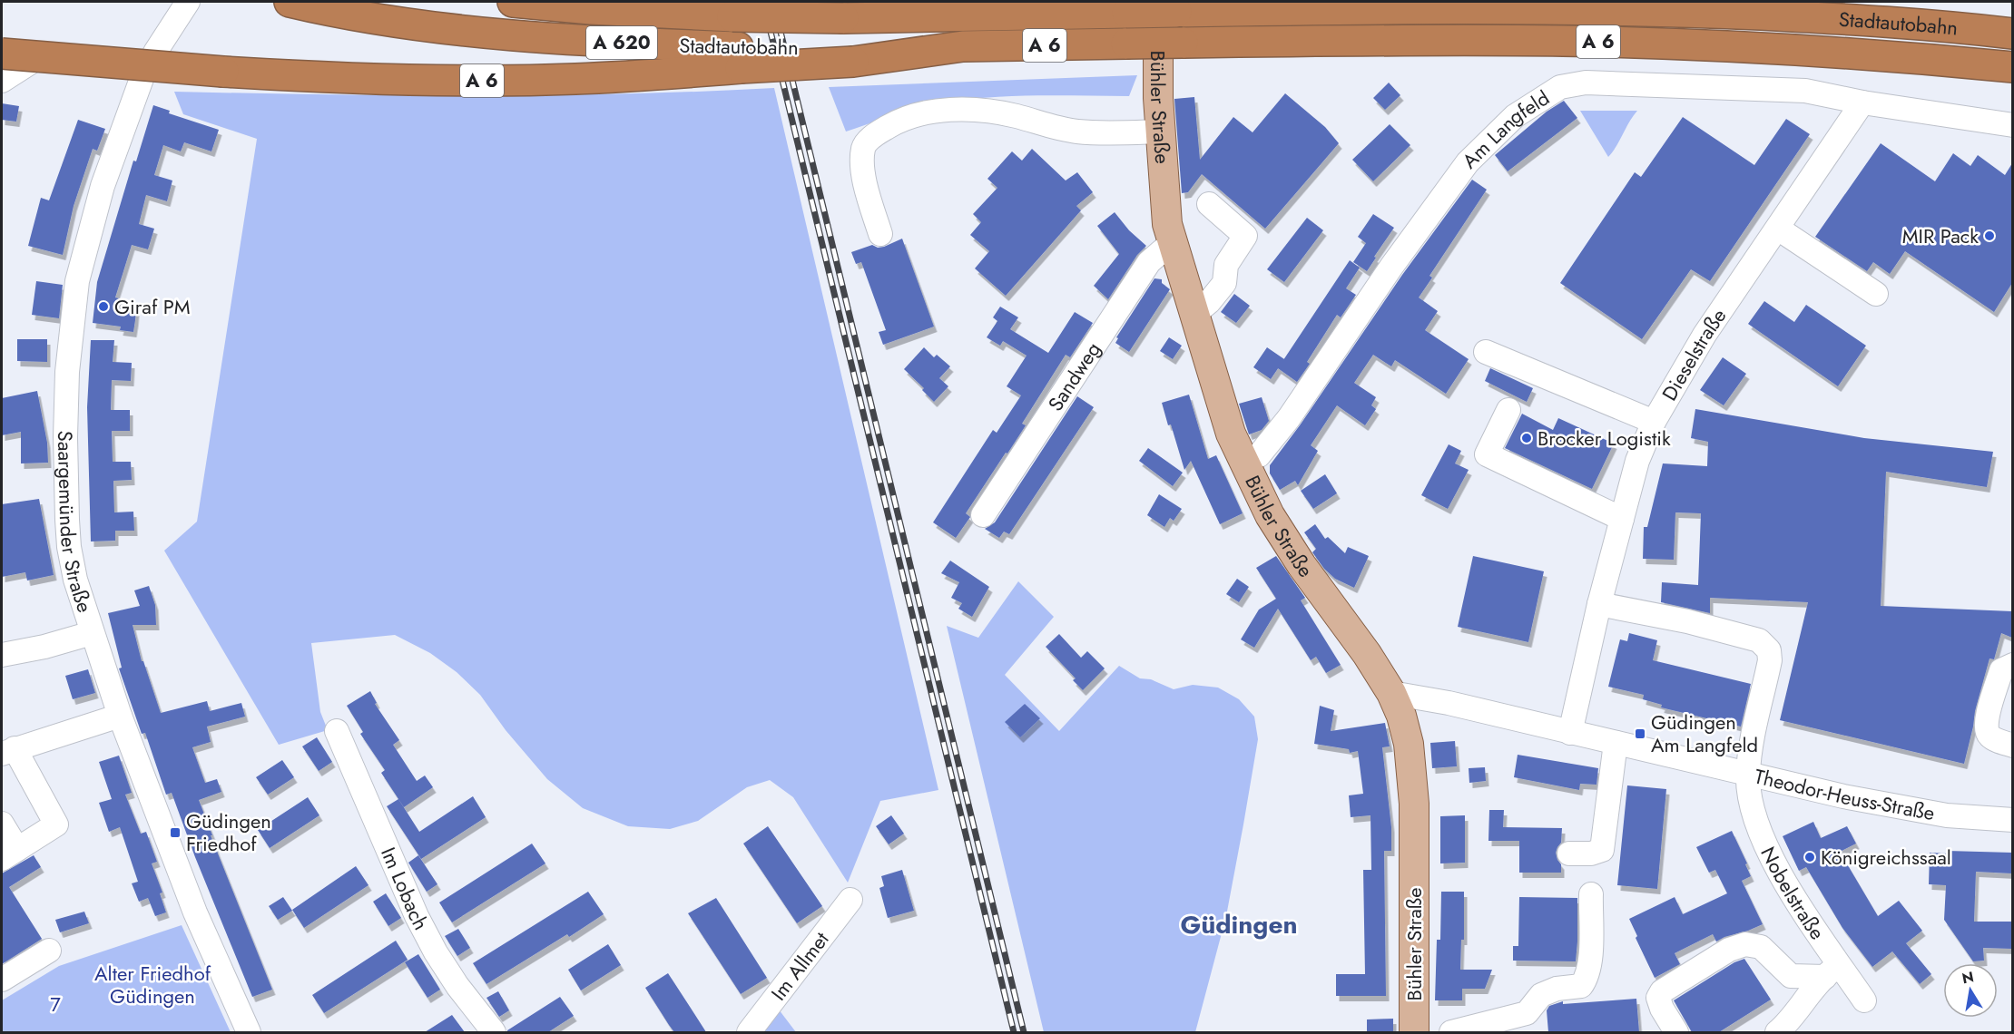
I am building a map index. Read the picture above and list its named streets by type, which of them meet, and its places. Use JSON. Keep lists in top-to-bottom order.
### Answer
{
  "streets": {
    "highway": ["Stadtautobahn", "A 6", "A 620"],
    "main road": ["Bühler Straße"],
    "street": [
      "Am Langfeld",
      "Dieselstraße",
      "Sandweg",
      "Saargemünder Straße",
      "Theodor-Heuss-Straße",
      "Im Lobach",
      "Nobelstraße",
      "Im Allmet"
    ]
  },
  "crossings": [
    ["Stadtautobahn", "A 6"],
    ["Stadtautobahn", "Bühler Straße"],
    ["Bühler Straße", "Am Langfeld"],
    ["Bühler Straße", "Sandweg"],
    ["Bühler Straße", "Theodor-Heuss-Straße"],
    ["Am Langfeld", "Dieselstraße"],
    ["Dieselstraße", "Theodor-Heuss-Straße"],
    ["Dieselstraße", "Nobelstraße"],
    ["Theodor-Heuss-Straße", "Nobelstraße"]
  ],
  "districts": ["Güdingen"],
  "parks": ["Alter Friedhof Güdingen", "7"],
  "places": {
    "other": [
      "MIR Pack",
      "Giraf PM",
      "Brocker Logistik",
      "Königreichssaal"
    ],
    "transit": ["Güdingen Am Langfeld", "Güdingen Friedhof"]
  },
  "north": "top"
}
